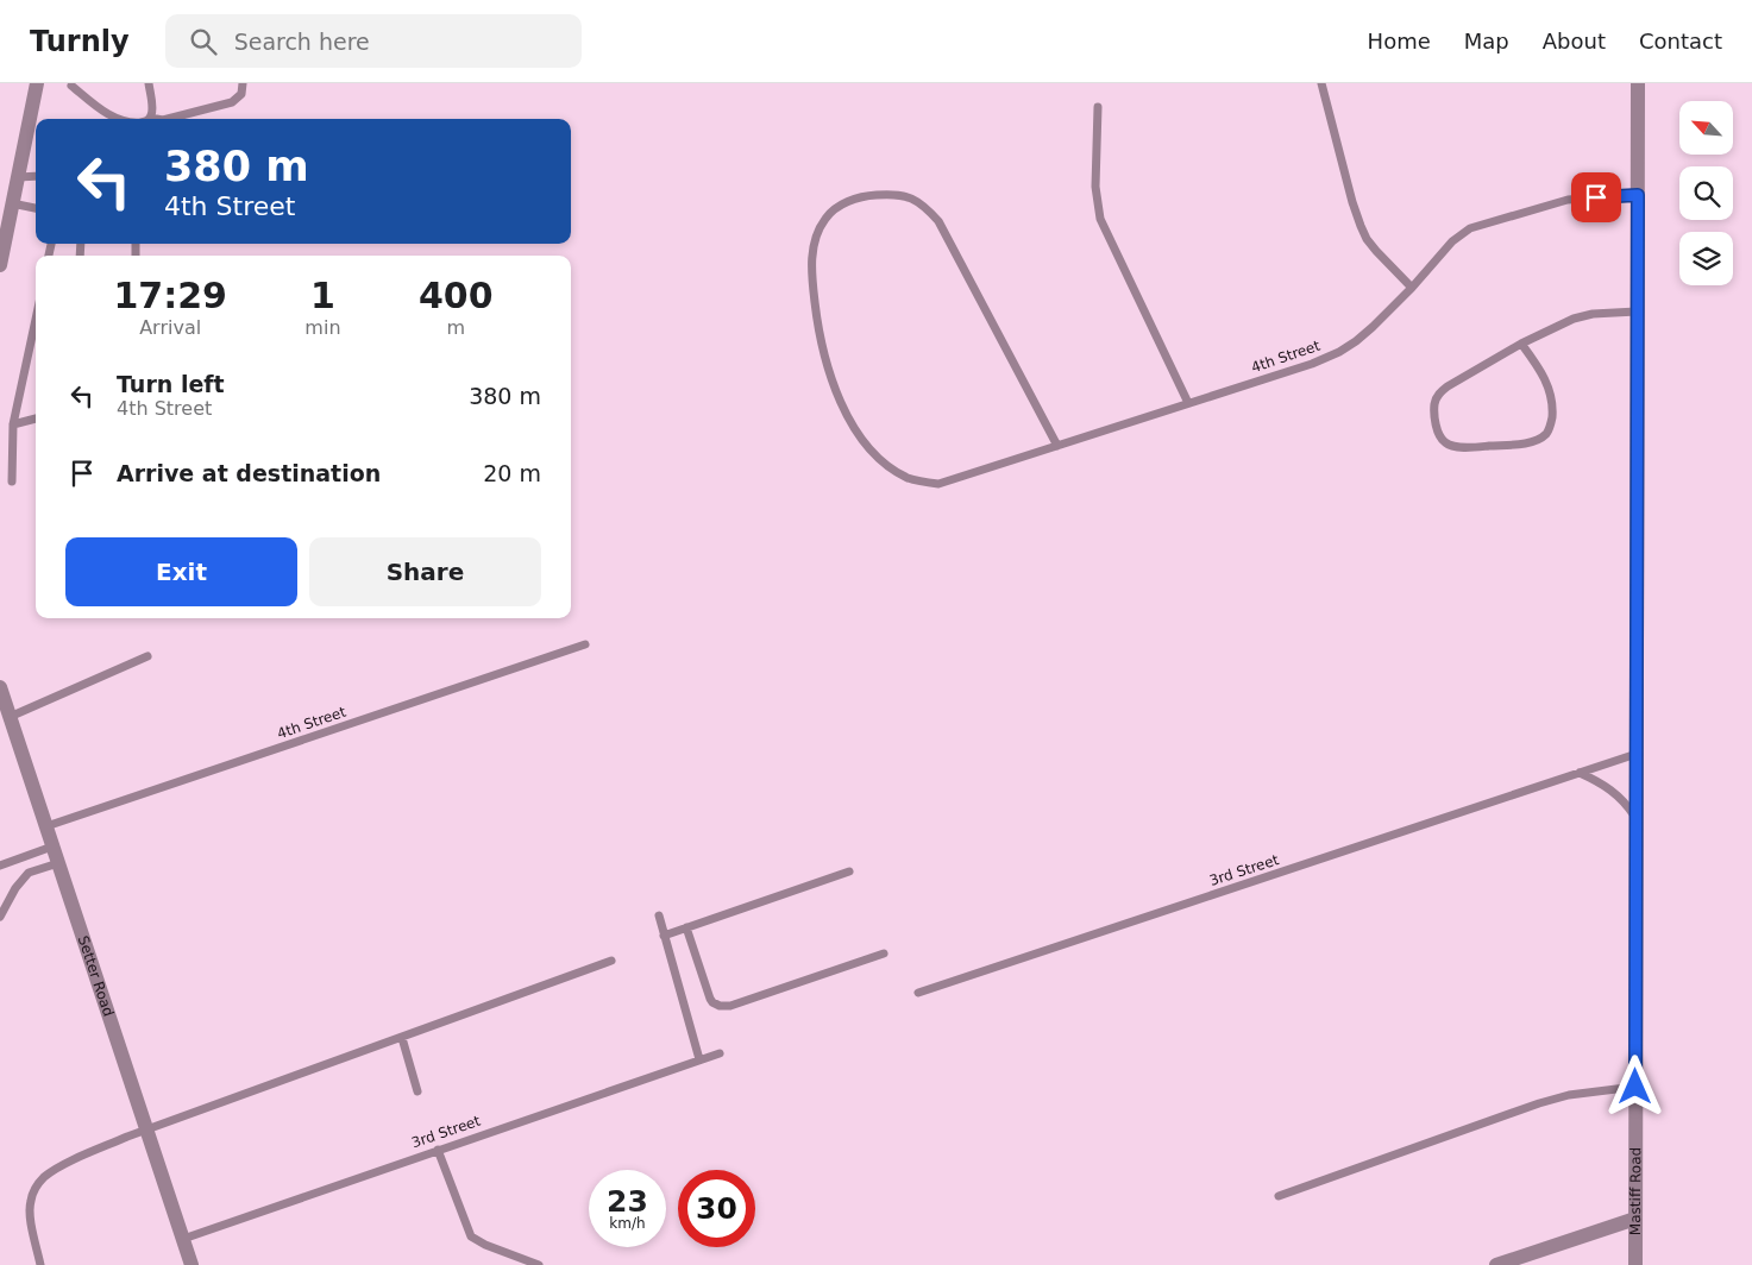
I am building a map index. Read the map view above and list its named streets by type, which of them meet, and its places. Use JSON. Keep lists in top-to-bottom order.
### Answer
{
  "streets": {
    "street": ["Setter Road", "Mastiff Road"],
    "lane": ["4th Street", "3rd Street"]
  },
  "crossings": [
    ["4th Street", "Setter Road"],
    ["4th Street", "Mastiff Road"],
    ["3rd Street", "Setter Road"],
    ["3rd Street", "Mastiff Road"]
  ],
  "north": "top left",
  "page": {
    "header": "Turnly",
    "search": "Search here",
    "nav": [
      "Home",
      "Map",
      "About",
      "Contact"
    ],
    "turn": ["380 m", "4th Street"],
    "eta": [
      "17:29",
      "Arrival",
      "1",
      "min",
      "400",
      "m"
    ],
    "list": [
      {
        "name": "Turn left",
        "note": "4th Street",
        "value": "380 m"
      },
      {
        "name": "Arrive at destination",
        "value": "20 m"
      }
    ],
    "buttons": ["Exit", "Share"],
    "speed": "23 km/h",
    "limit": "30"
  }
}
